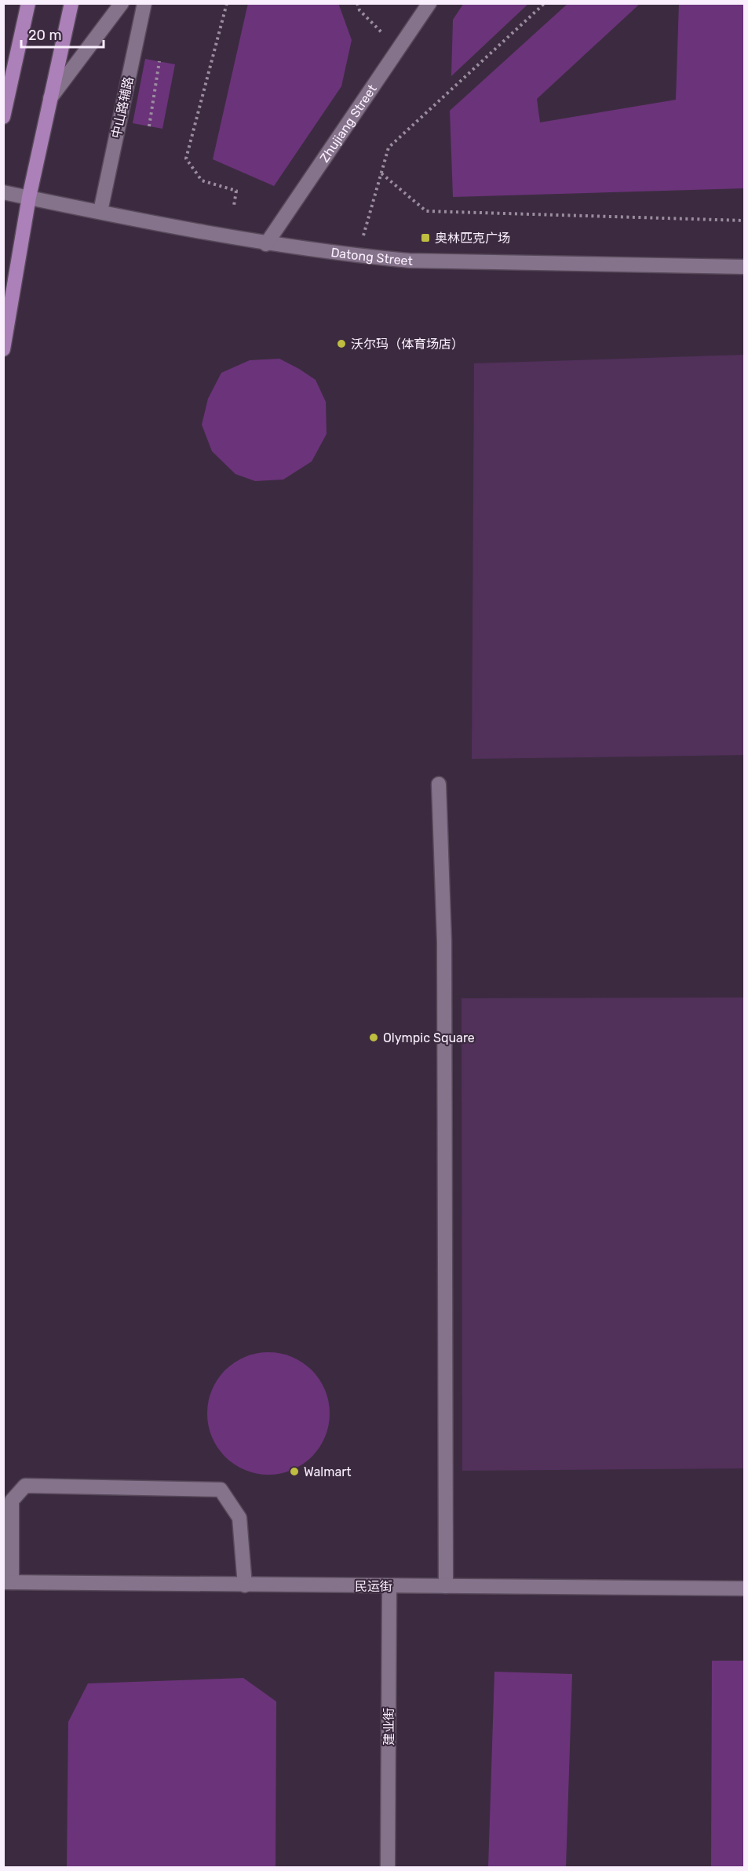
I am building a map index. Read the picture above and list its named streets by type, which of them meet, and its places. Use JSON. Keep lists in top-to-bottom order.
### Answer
{
  "streets": {
    "street": [
      "中山路辅路",
      "Zhujiang Street",
      "Datong Street",
      "民运街",
      "建业街"
    ]
  },
  "crossings": [
    ["中山路辅路", "Datong Street"],
    ["Zhujiang Street", "Datong Street"],
    ["民运街", "建业街"]
  ],
  "places": {
    "transit": ["奥林匹克广场"],
    "other": ["沃尔玛（体育场店）", "Olympic Square", "Walmart"]
  },
  "scale_bar": "20 m"
}
